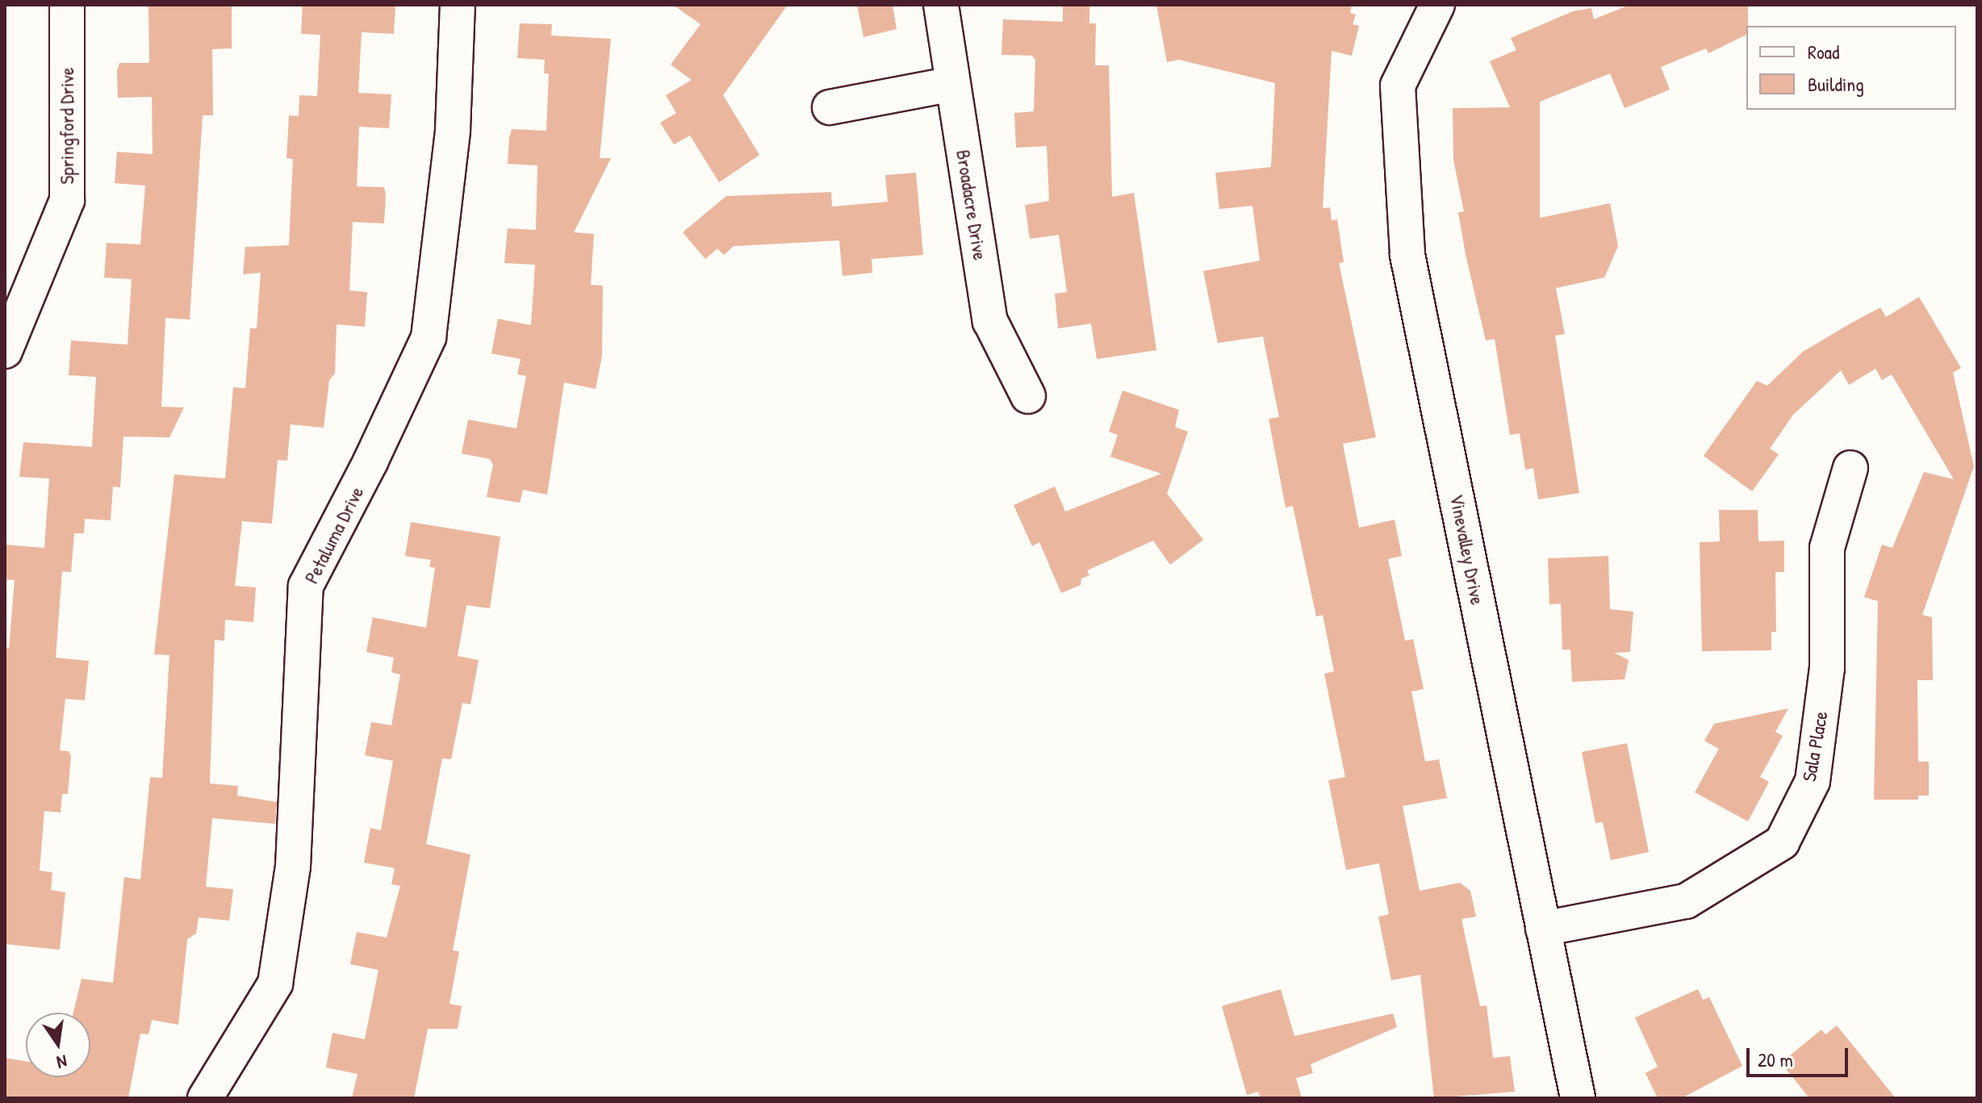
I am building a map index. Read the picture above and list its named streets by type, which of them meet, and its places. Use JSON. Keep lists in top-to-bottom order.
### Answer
{
  "streets": {
    "street": [
      "Springford Drive",
      "Broadacre Drive",
      "Petaluma Drive",
      "Vinevalley Drive",
      "Sala Place"
    ]
  },
  "crossings": [
    ["Vinevalley Drive", "Sala Place"]
  ],
  "legend": ["Road", "Building"],
  "scale_bar": "20 m",
  "north": "bottom"
}
